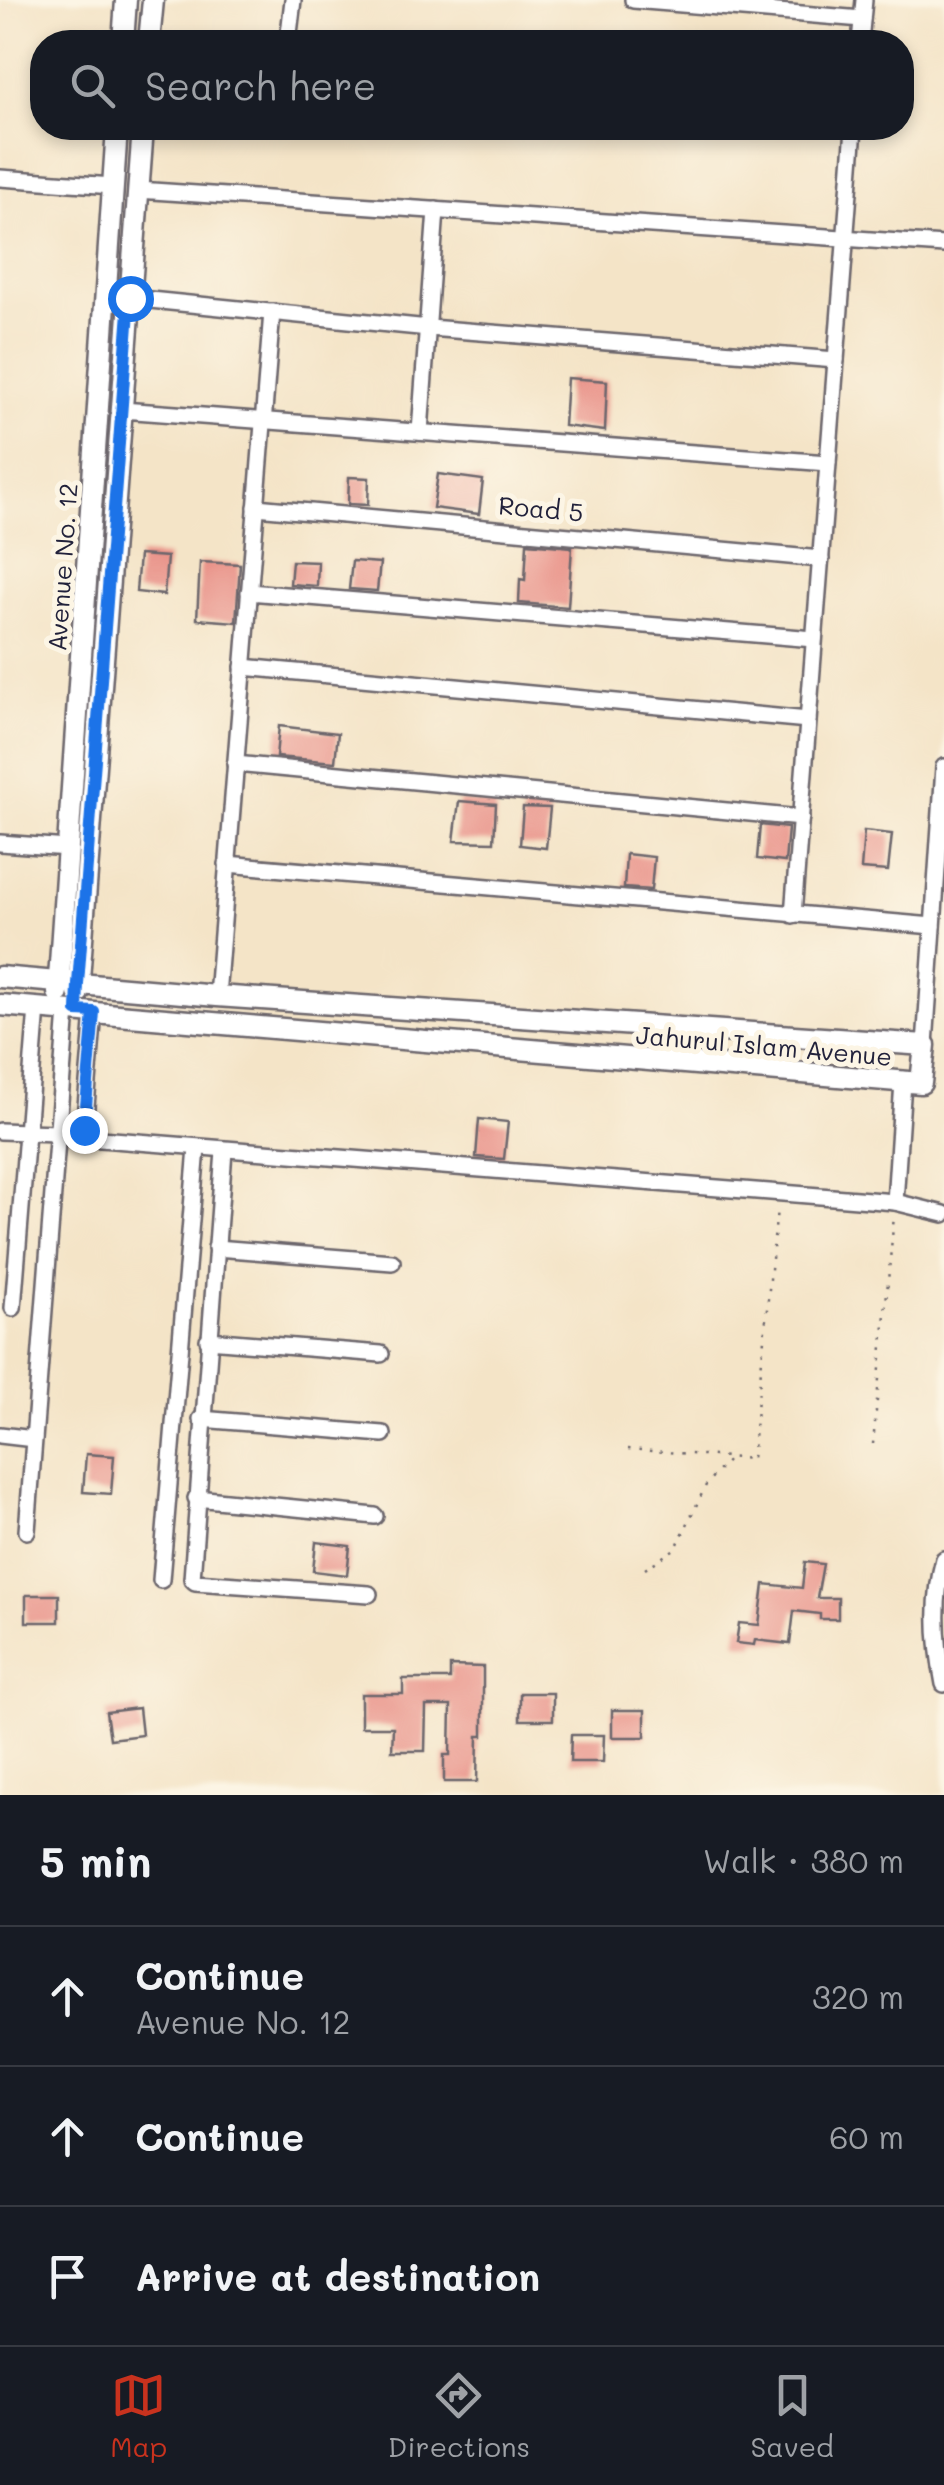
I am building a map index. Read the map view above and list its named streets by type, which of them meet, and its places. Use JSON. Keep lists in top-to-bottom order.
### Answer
{
  "streets": {
    "street": ["Road 5", "Avenue No. 12", "Jahurul Islam Avenue"]
  },
  "crossings": [
    ["Avenue No. 12", "Jahurul Islam Avenue"]
  ],
  "page": {
    "search": "Search here",
    "heading": ["5 min", "Walk · 380 m"],
    "list": [
      ["Continue", "Avenue No. 12", "320 m"],
      ["Continue", "60 m"],
      "Arrive at destination"
    ],
    "nav": ["Map", "Directions", "Saved"]
  }
}
